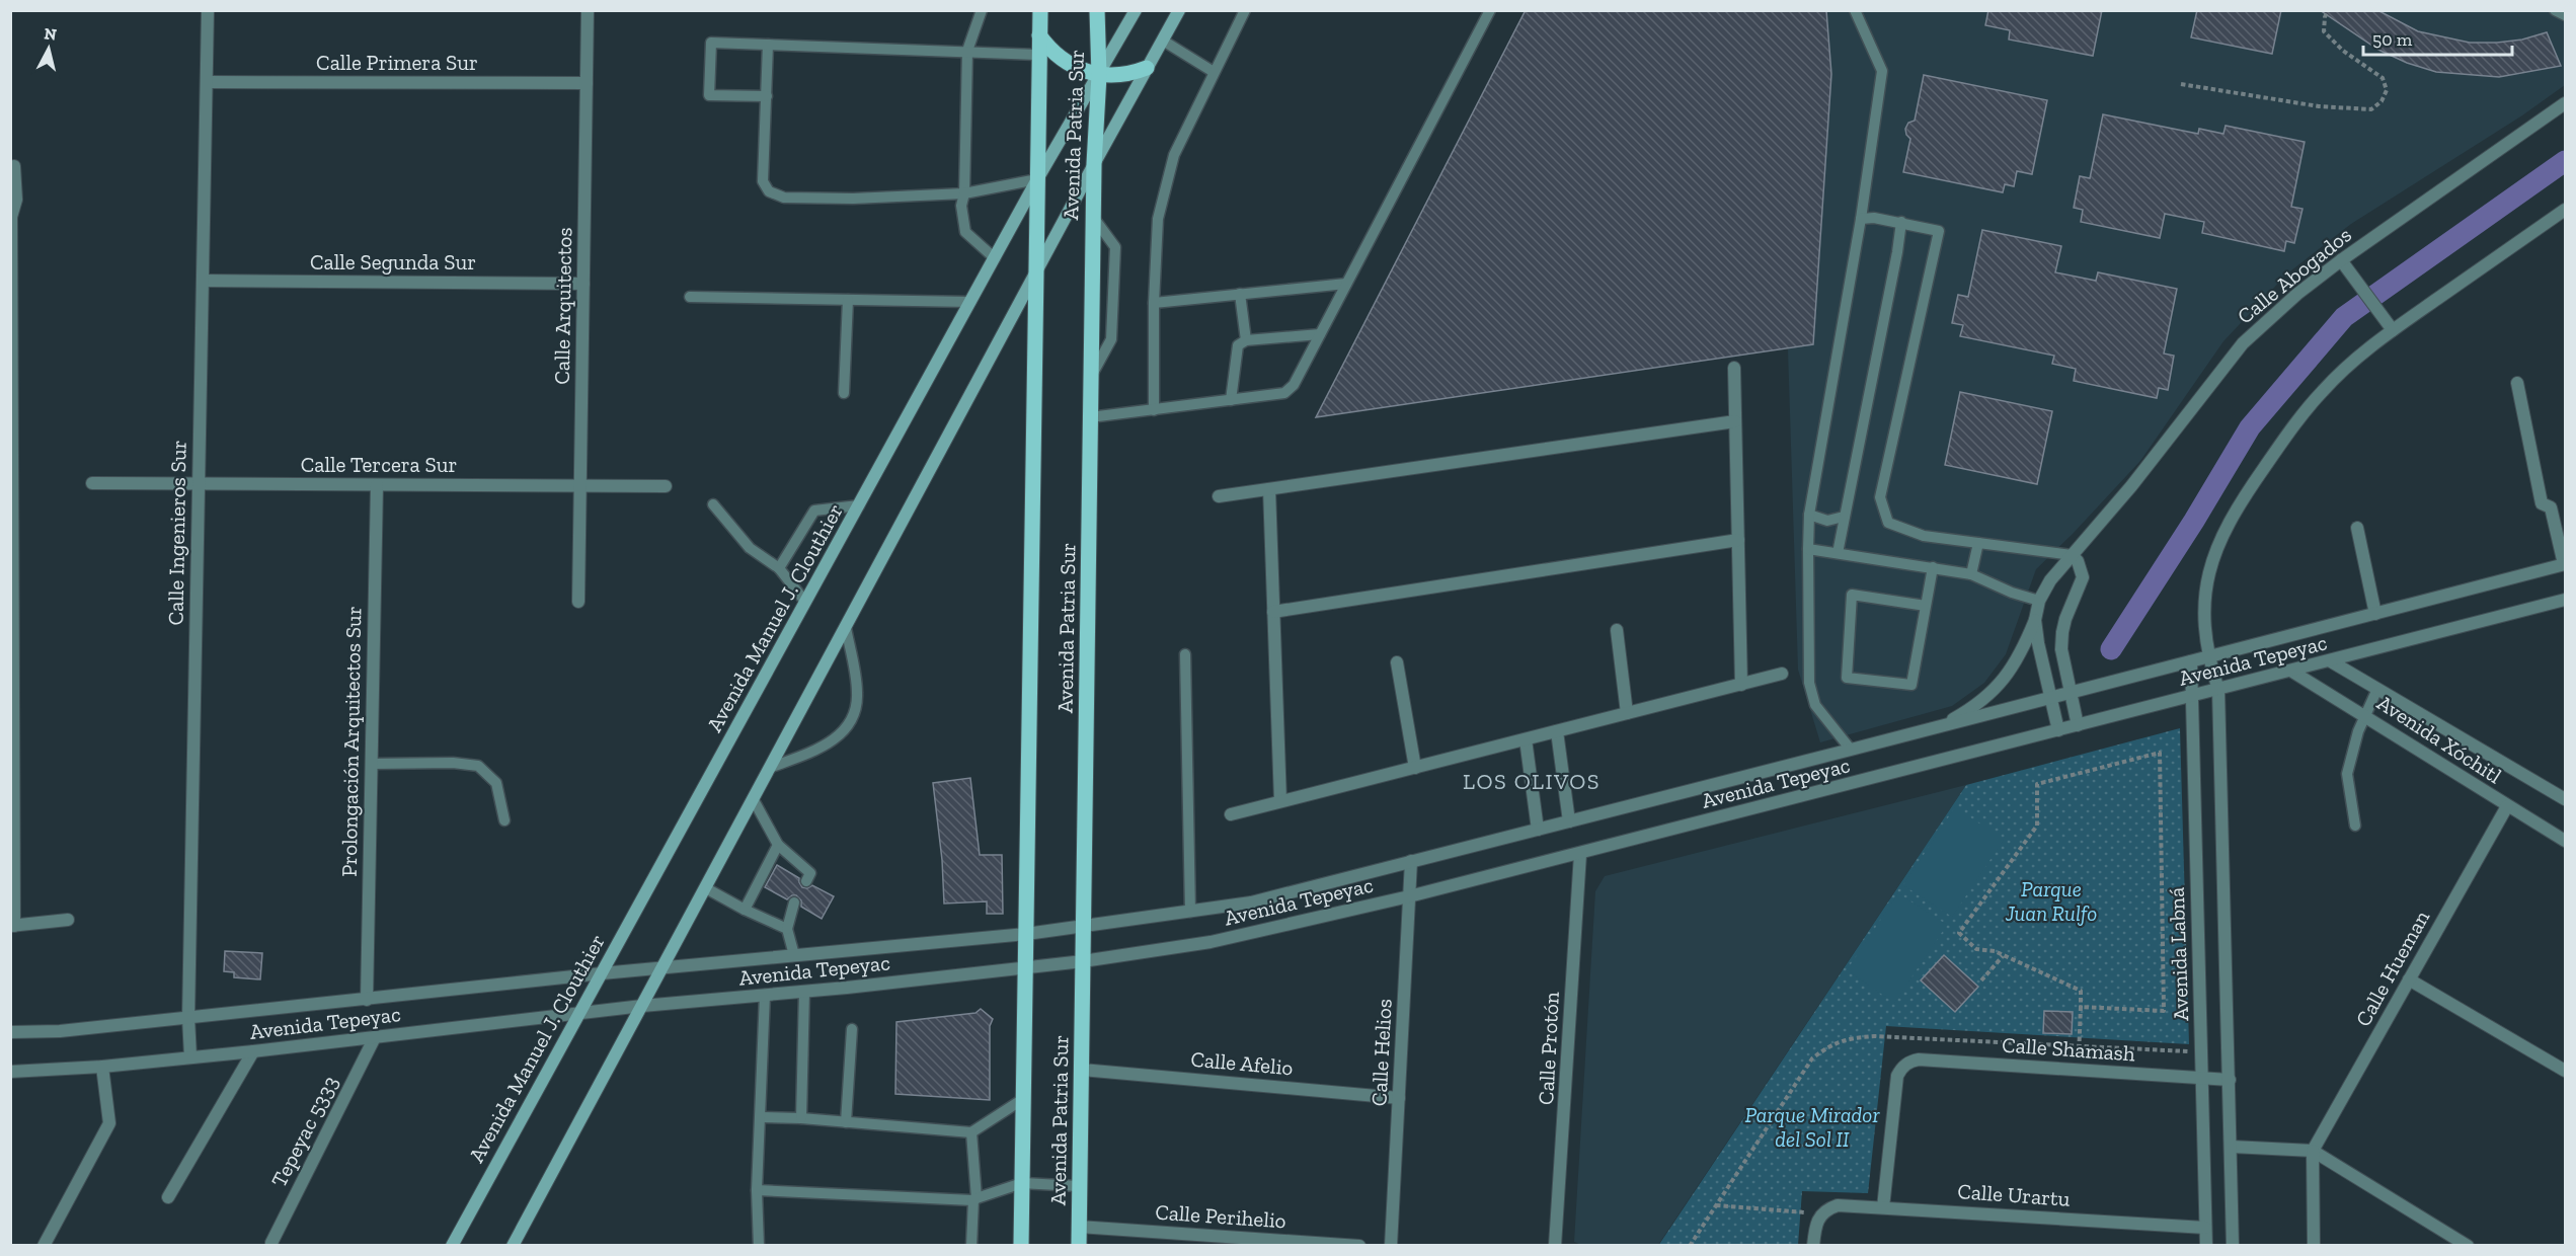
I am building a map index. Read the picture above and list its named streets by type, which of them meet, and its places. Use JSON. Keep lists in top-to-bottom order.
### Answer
{
  "streets": {
    "main road": ["Avenida Patria Sur", "Avenida Manuel J. Clouthier"],
    "street": [
      "Calle Primera Sur",
      "Calle Segunda Sur",
      "Calle Abogados",
      "Calle Arquitectos",
      "Calle Tercera Sur",
      "Calle Ingenieros Sur",
      "Avenida Tepeyac",
      "Avenida Xóchitl",
      "Prolongación Arquitectos Sur",
      "Avenida Labná",
      "Calle Hueman",
      "Calle Protón",
      "Calle Shamash",
      "Calle Helios",
      "Calle Afelio",
      "Tepeyac 5333",
      "Calle Urartu",
      "Calle Perihelio"
    ]
  },
  "crossings": [
    ["Calle Primera Sur", "Calle Arquitectos"],
    ["Calle Primera Sur", "Calle Ingenieros Sur"],
    ["Avenida Patria Sur", "Avenida Manuel J. Clouthier"],
    ["Avenida Patria Sur", "Avenida Tepeyac"],
    ["Avenida Patria Sur", "Calle Afelio"],
    ["Avenida Patria Sur", "Calle Perihelio"],
    ["Calle Segunda Sur", "Calle Arquitectos"],
    ["Calle Segunda Sur", "Calle Ingenieros Sur"],
    ["Calle Abogados", "Avenida Tepeyac"],
    ["Calle Arquitectos", "Calle Tercera Sur"],
    ["Calle Tercera Sur", "Calle Ingenieros Sur"],
    ["Calle Tercera Sur", "Prolongación Arquitectos Sur"],
    ["Calle Ingenieros Sur", "Avenida Tepeyac"],
    ["Avenida Manuel J. Clouthier", "Avenida Tepeyac"],
    ["Avenida Tepeyac", "Avenida Xóchitl"],
    ["Avenida Tepeyac", "Prolongación Arquitectos Sur"],
    ["Avenida Tepeyac", "Avenida Labná"],
    ["Avenida Tepeyac", "Calle Protón"],
    ["Avenida Tepeyac", "Calle Helios"],
    ["Avenida Tepeyac", "Tepeyac 5333"],
    ["Avenida Xóchitl", "Calle Hueman"],
    ["Avenida Labná", "Calle Shamash"],
    ["Avenida Labná", "Calle Urartu"],
    ["Calle Shamash", "Calle Urartu"],
    ["Calle Helios", "Calle Afelio"]
  ],
  "districts": ["LOS OLIVOS"],
  "parks": ["Parque Juan Rulfo", "Parque Mirador del Sol II"],
  "scale_bar": "50 m",
  "north": "top"
}
